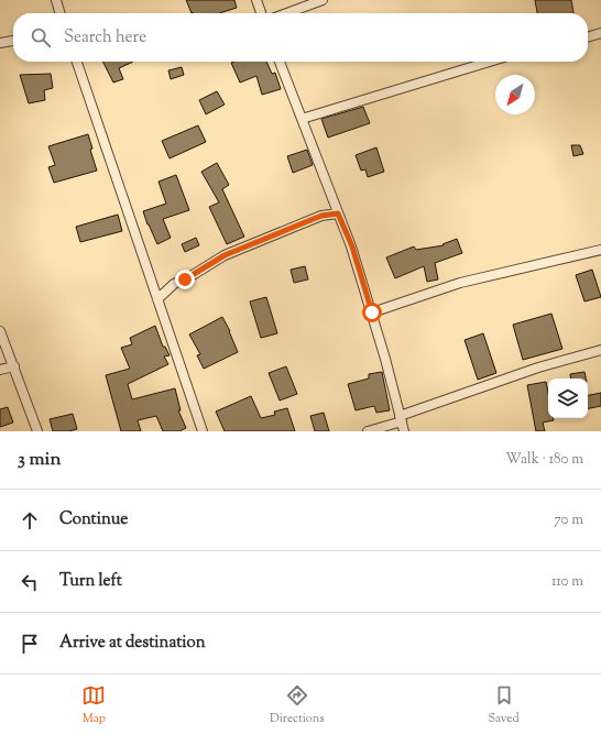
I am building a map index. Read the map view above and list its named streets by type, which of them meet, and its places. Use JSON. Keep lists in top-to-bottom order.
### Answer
{
  "north": "bottom left",
  "page": {
    "search": "Search here",
    "heading": ["3 min", "Walk · 180 m"],
    "list": [
      ["Continue", "70 m"],
      ["Turn left", "110 m"],
      "Arrive at destination"
    ],
    "nav": ["Map", "Directions", "Saved"]
  }
}
